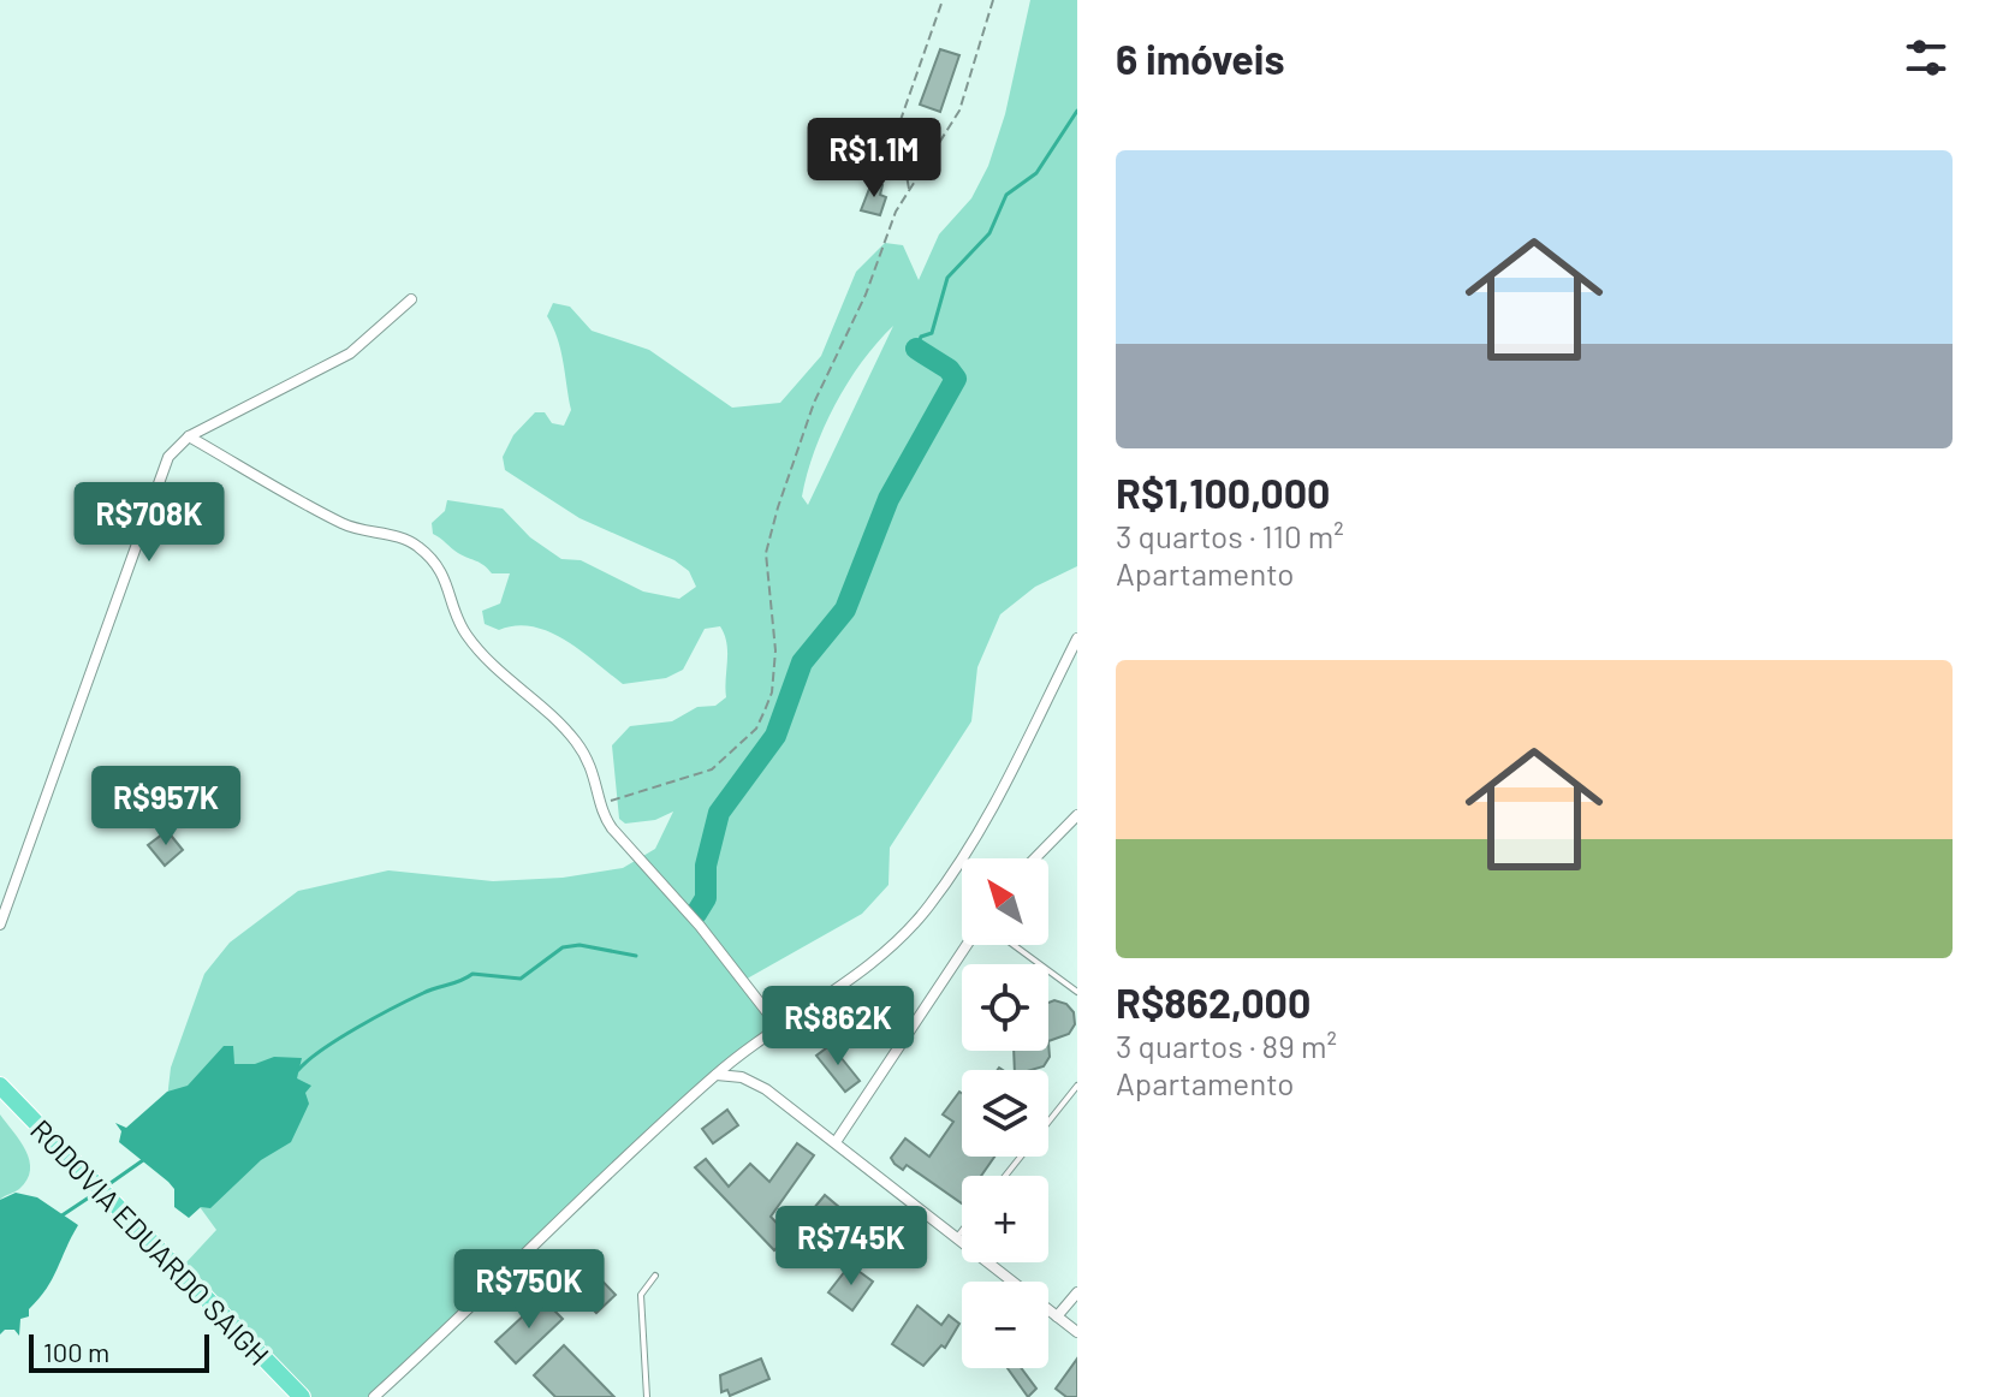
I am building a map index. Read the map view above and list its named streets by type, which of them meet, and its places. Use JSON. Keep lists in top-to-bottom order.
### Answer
{
  "streets": {
    "highway": ["RODOVIA EDUARDO SAIGH"]
  },
  "scale_bar": "100 m",
  "north": "top left",
  "page": {
    "heading": "6 imóveis",
    "list": [
      {
        "name": "R$1,100,000",
        "note": "3 quartos · 110 m² · Apartamento"
      },
      {
        "name": "R$862,000",
        "note": "3 quartos · 89 m² · Apartamento"
      }
    ],
    "price": [
      "R$1.1M",
      "R$708K",
      "R$957K",
      "R$862K",
      "R$745K",
      "R$750K"
    ],
    "map_buttons": ["+", "−"],
    "scale": "100 m"
  }
}
